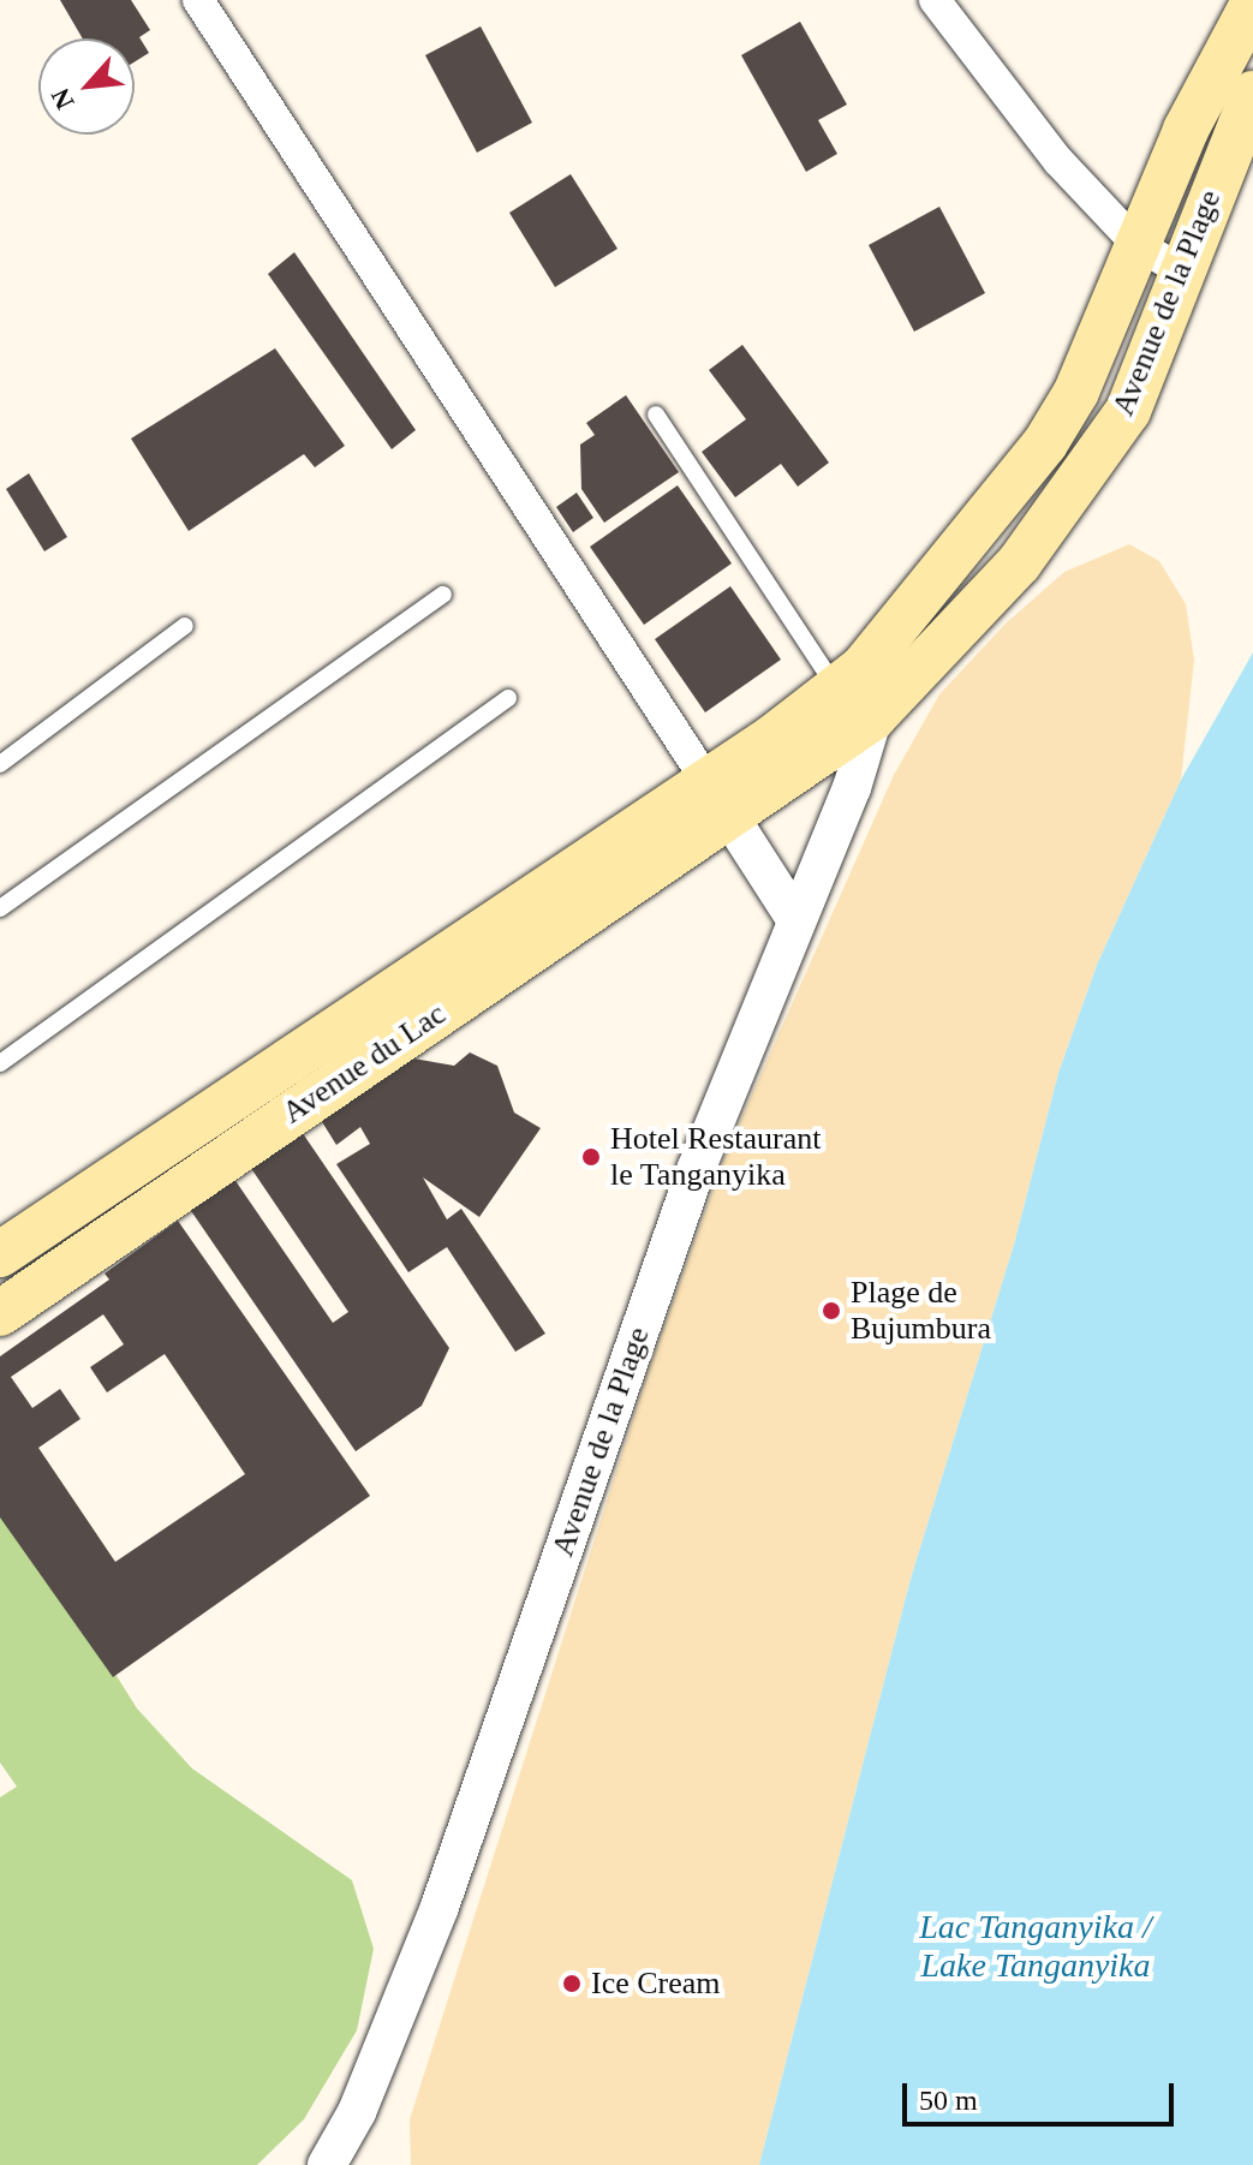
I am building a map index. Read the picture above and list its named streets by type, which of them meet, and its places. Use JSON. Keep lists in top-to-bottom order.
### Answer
{
  "streets": {
    "main road": ["Avenue de la Plage", "Avenue du Lac"]
  },
  "crossings": [
    ["Avenue de la Plage", "Avenue du Lac"]
  ],
  "water": ["Lac Tanganyika / Lake Tanganyika"],
  "places": ["Hotel Restaurant le Tanganyika", "Plage de Bujumbura", "Ice Cream"],
  "scale_bar": "50 m",
  "north": "bottom left"
}
